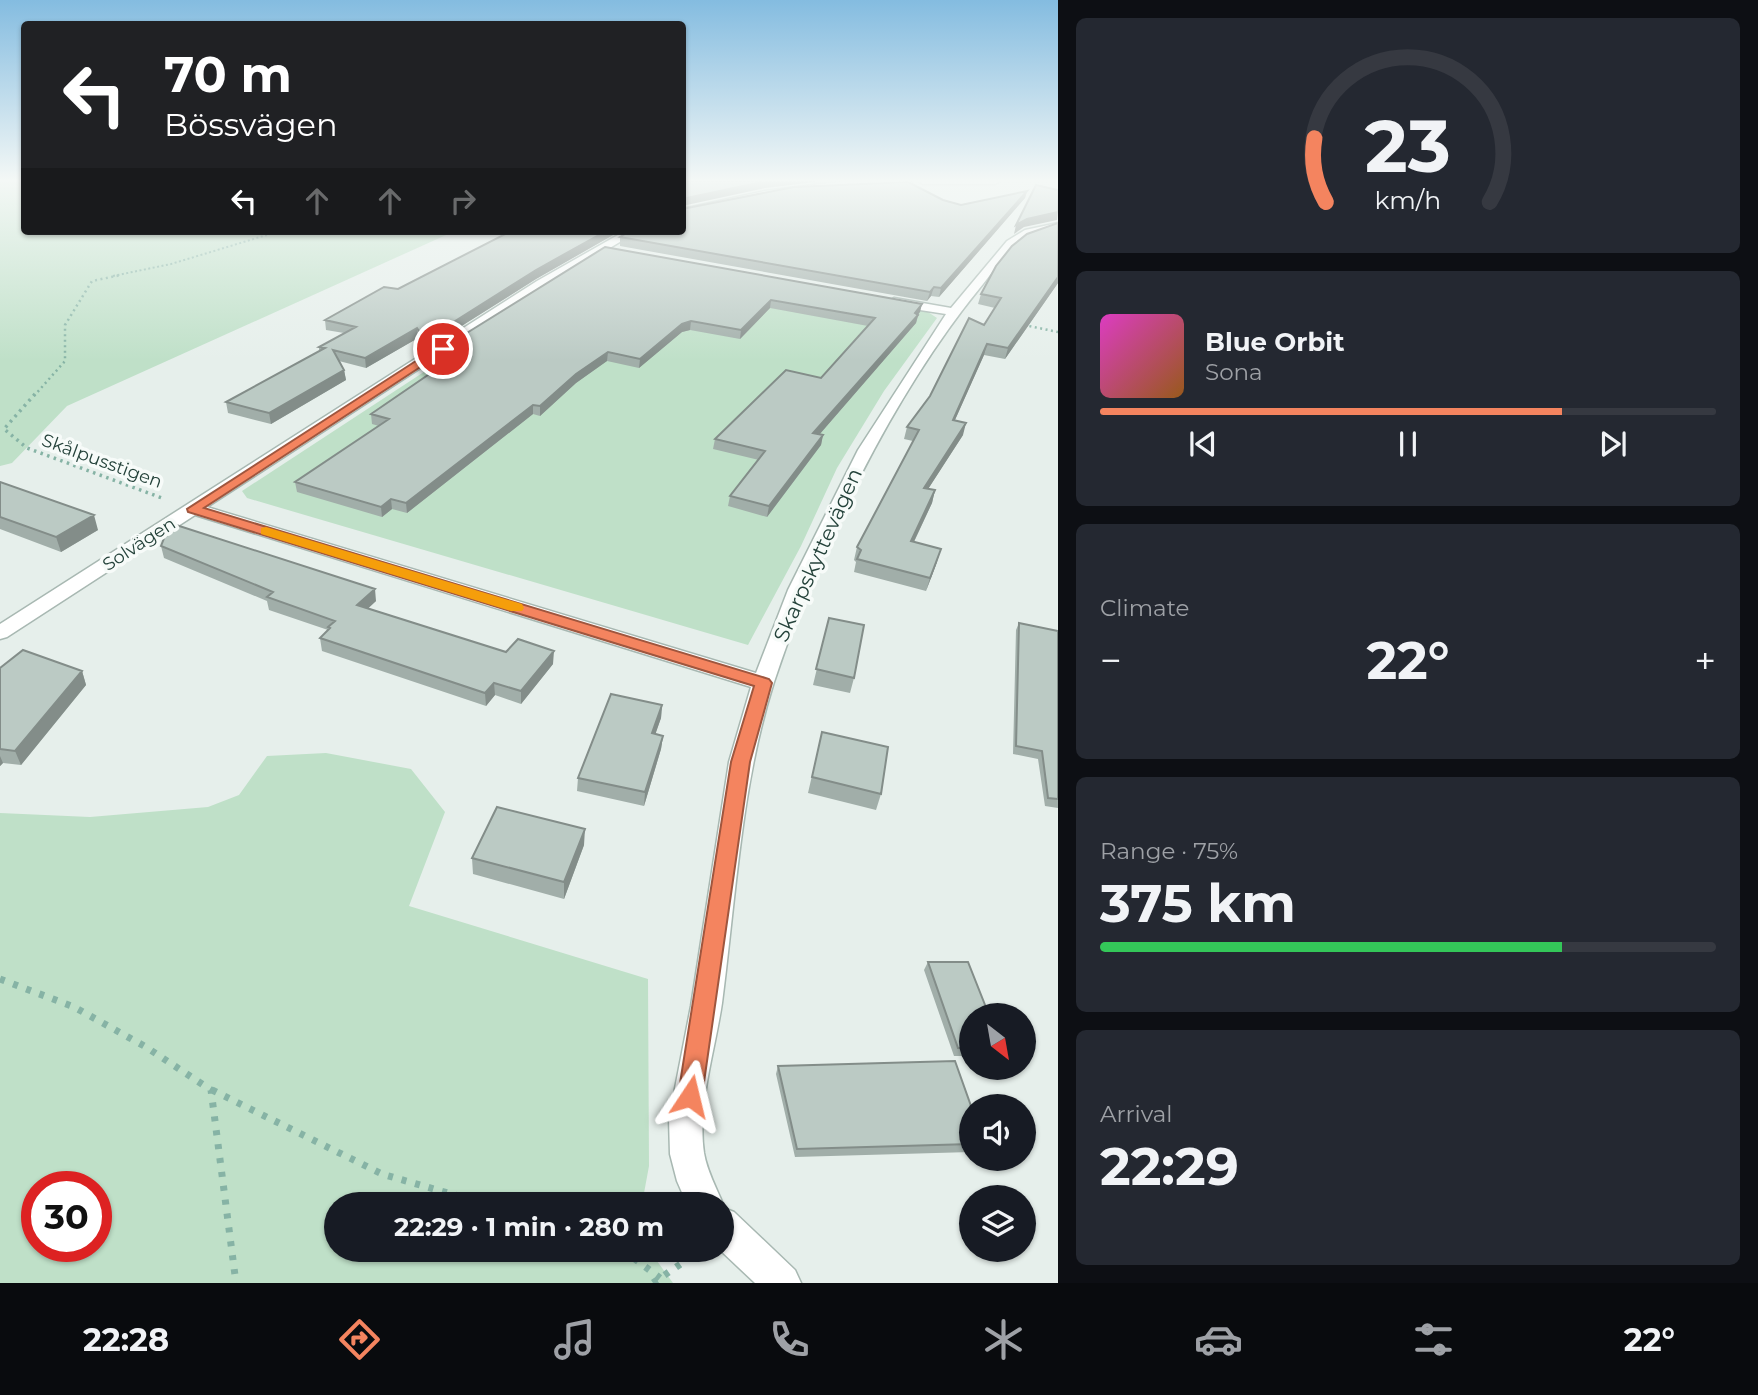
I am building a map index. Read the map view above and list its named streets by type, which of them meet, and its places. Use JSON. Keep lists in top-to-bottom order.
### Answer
{
  "streets": {
    "street": ["Solvägen", "Skarpskyttevägen"],
    "path": ["Skålpusstigen"]
  },
  "crossings": [
    ["Skålpusstigen", "Solvägen"]
  ],
  "north": "bottom right",
  "page": {
    "turn": ["70 m", "Bössvägen"],
    "song": ["Blue Orbit", "Sona"],
    "tile": [
      "Climate",
      ["Range · 75%", "375 km"],
      ["Arrival", "22:29"]
    ],
    "heat": ["−", "22°", "+"],
    "limit": "30",
    "trip": "22:29 · 1 min · 280 m",
    "tabs": ["22:28", "22°"],
    "gauge": ["23", "km/h"]
  }
}
